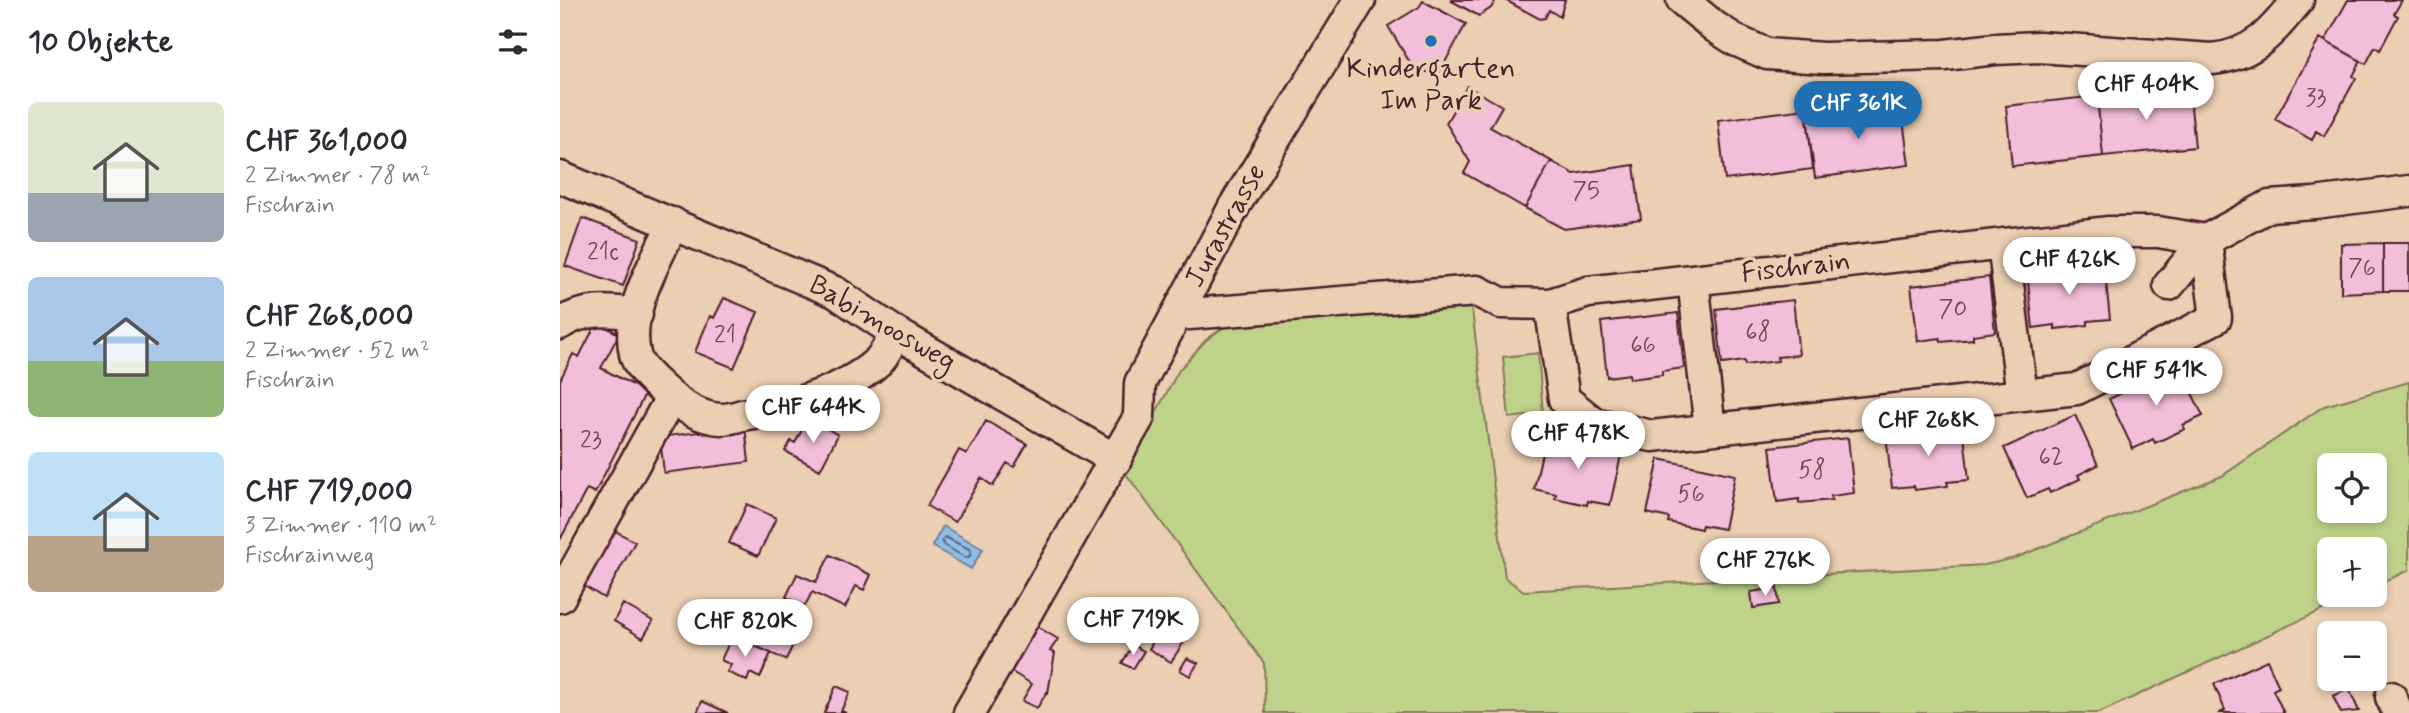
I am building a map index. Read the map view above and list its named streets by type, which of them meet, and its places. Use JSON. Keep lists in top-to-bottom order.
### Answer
{
  "streets": {
    "street": ["Jurastrasse", "Fischrain", "Babimoosweg"]
  },
  "crossings": [
    ["Jurastrasse", "Fischrain"],
    ["Jurastrasse", "Babimoosweg"]
  ],
  "places": ["Kindergarten Im Park"],
  "house_numbers": [
    "33",
    "75",
    "21c",
    "76",
    "70",
    "68",
    "21",
    "66",
    "23",
    "62",
    "58",
    "56"
  ],
  "page": {
    "heading": "10 Objekte",
    "price": [
      "CHF 404K",
      "CHF 361K",
      "CHF 426K",
      "CHF 541K",
      "CHF 644K",
      "CHF 268K",
      "CHF 478K",
      "CHF 276K",
      "CHF 719K",
      "CHF 820K"
    ],
    "list": [
      {
        "name": "CHF 361,000",
        "note": "2 Zimmer · 78 m² · Fischrain"
      },
      {
        "name": "CHF 268,000",
        "note": "2 Zimmer · 52 m² · Fischrain"
      },
      {
        "name": "CHF 719,000",
        "note": "3 Zimmer · 110 m² · Fischrainweg"
      }
    ],
    "map_buttons": ["+", "−"]
  }
}
